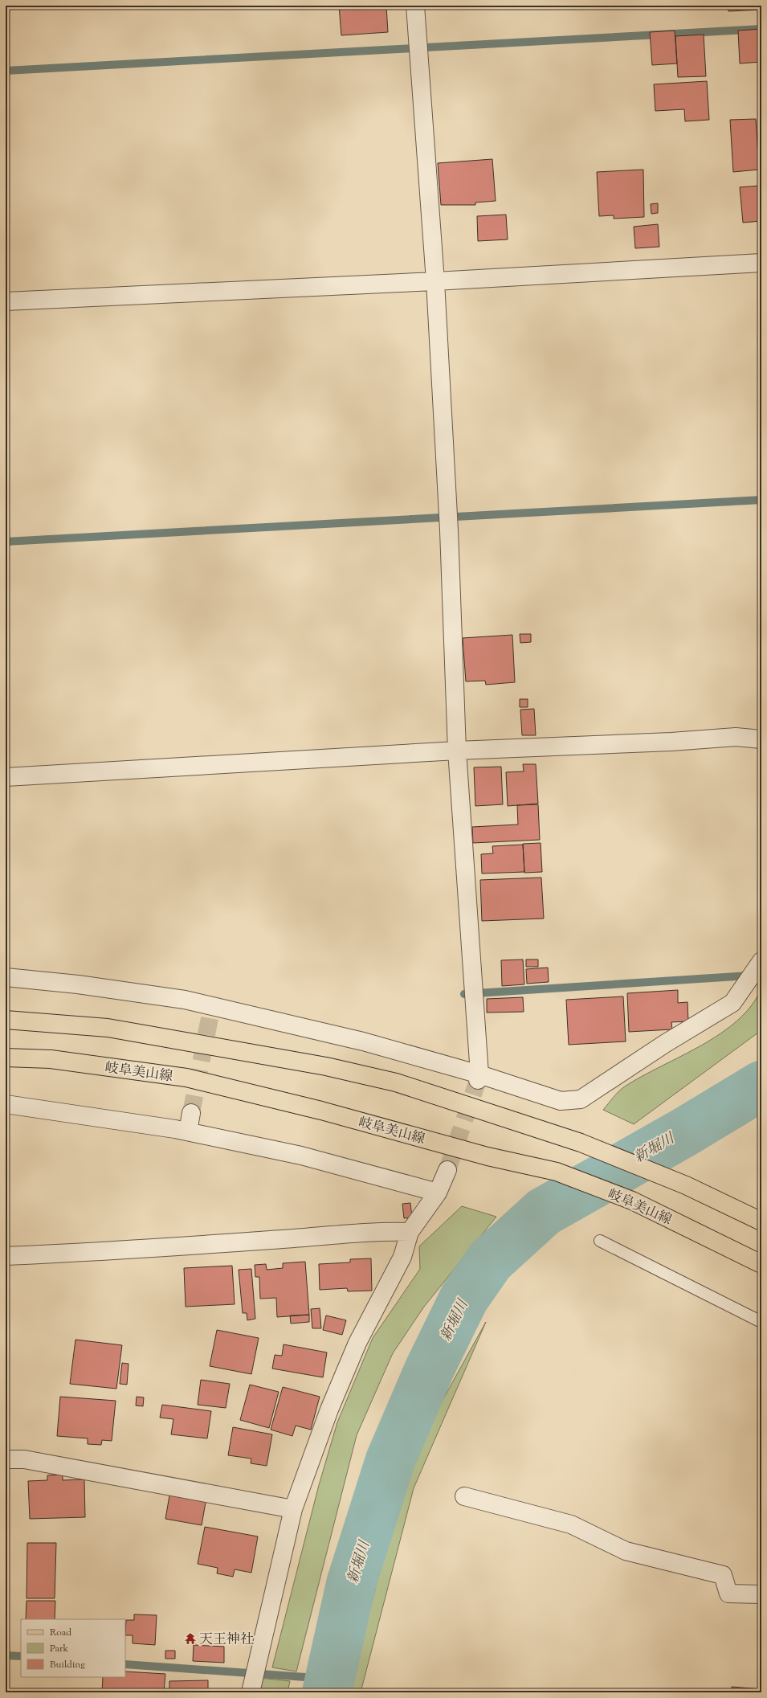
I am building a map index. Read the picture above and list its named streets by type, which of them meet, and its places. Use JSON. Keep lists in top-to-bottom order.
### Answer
{
  "streets": {
    "main road": ["岐阜美山線"]
  },
  "water": ["新堀川"],
  "places": {
    "temple": ["天王神社"]
  },
  "legend": ["Road", "Park", "Building"]
}
